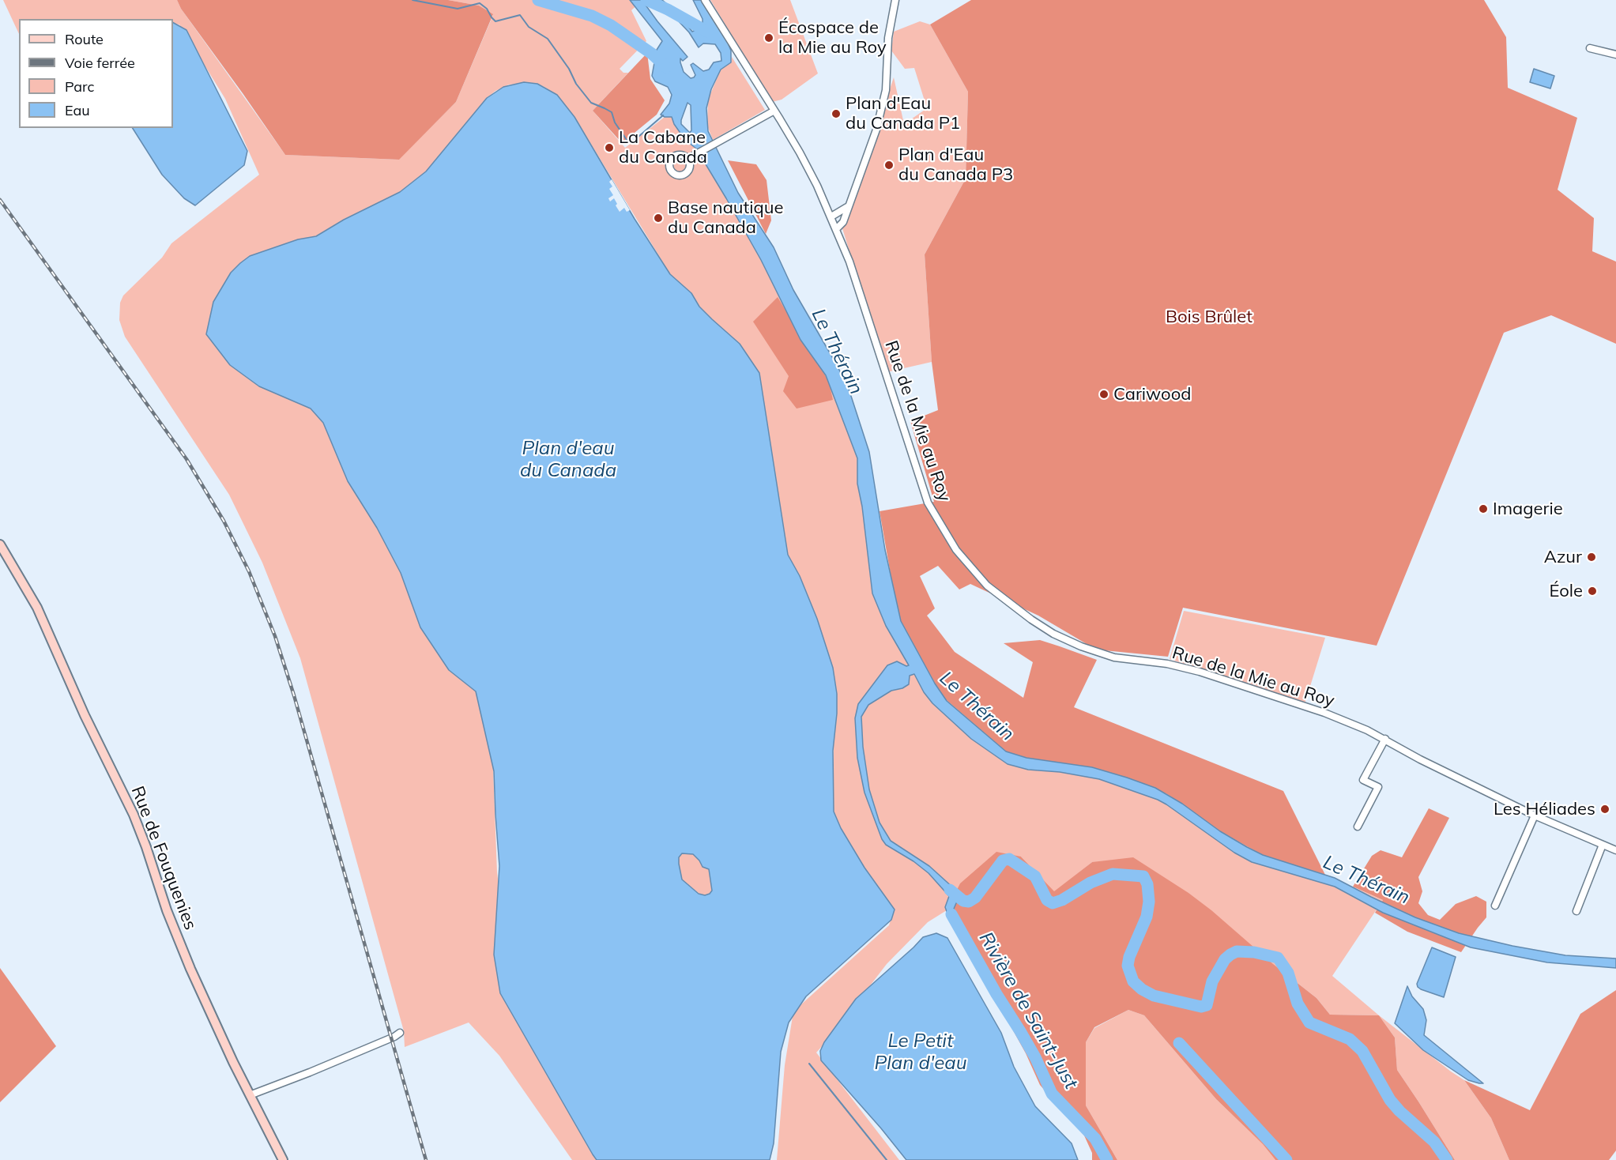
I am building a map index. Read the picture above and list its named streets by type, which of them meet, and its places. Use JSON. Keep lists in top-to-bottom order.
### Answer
{
  "streets": {
    "street": ["Rue de la Mie au Roy", "Rue de Fouquenies"]
  },
  "water": [
    "Le Thérain",
    "Plan d'eau du Canada",
    "Rivière de Saint-Just",
    "Le Petit Plan d'eau"
  ],
  "parks": ["Bois Brûlet"],
  "places": [
    "Écospace de la Mie au Roy",
    "Plan d'Eau du Canada P1",
    "La Cabane du Canada",
    "Plan d'Eau du Canada P3",
    "Base nautique du Canada",
    "Cariwood",
    "Imagerie",
    "Azur",
    "Éole",
    "Les Héliades"
  ],
  "legend": [
    "Route",
    "Voie ferrée",
    "Parc",
    "Eau"
  ]
}
